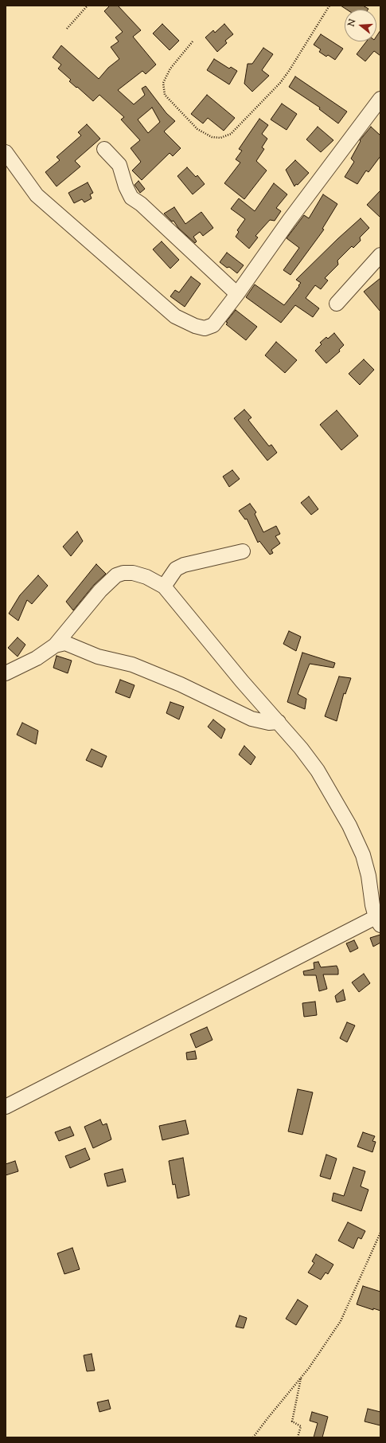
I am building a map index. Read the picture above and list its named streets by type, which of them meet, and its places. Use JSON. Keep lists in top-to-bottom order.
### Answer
{
  "north": "left"
}
